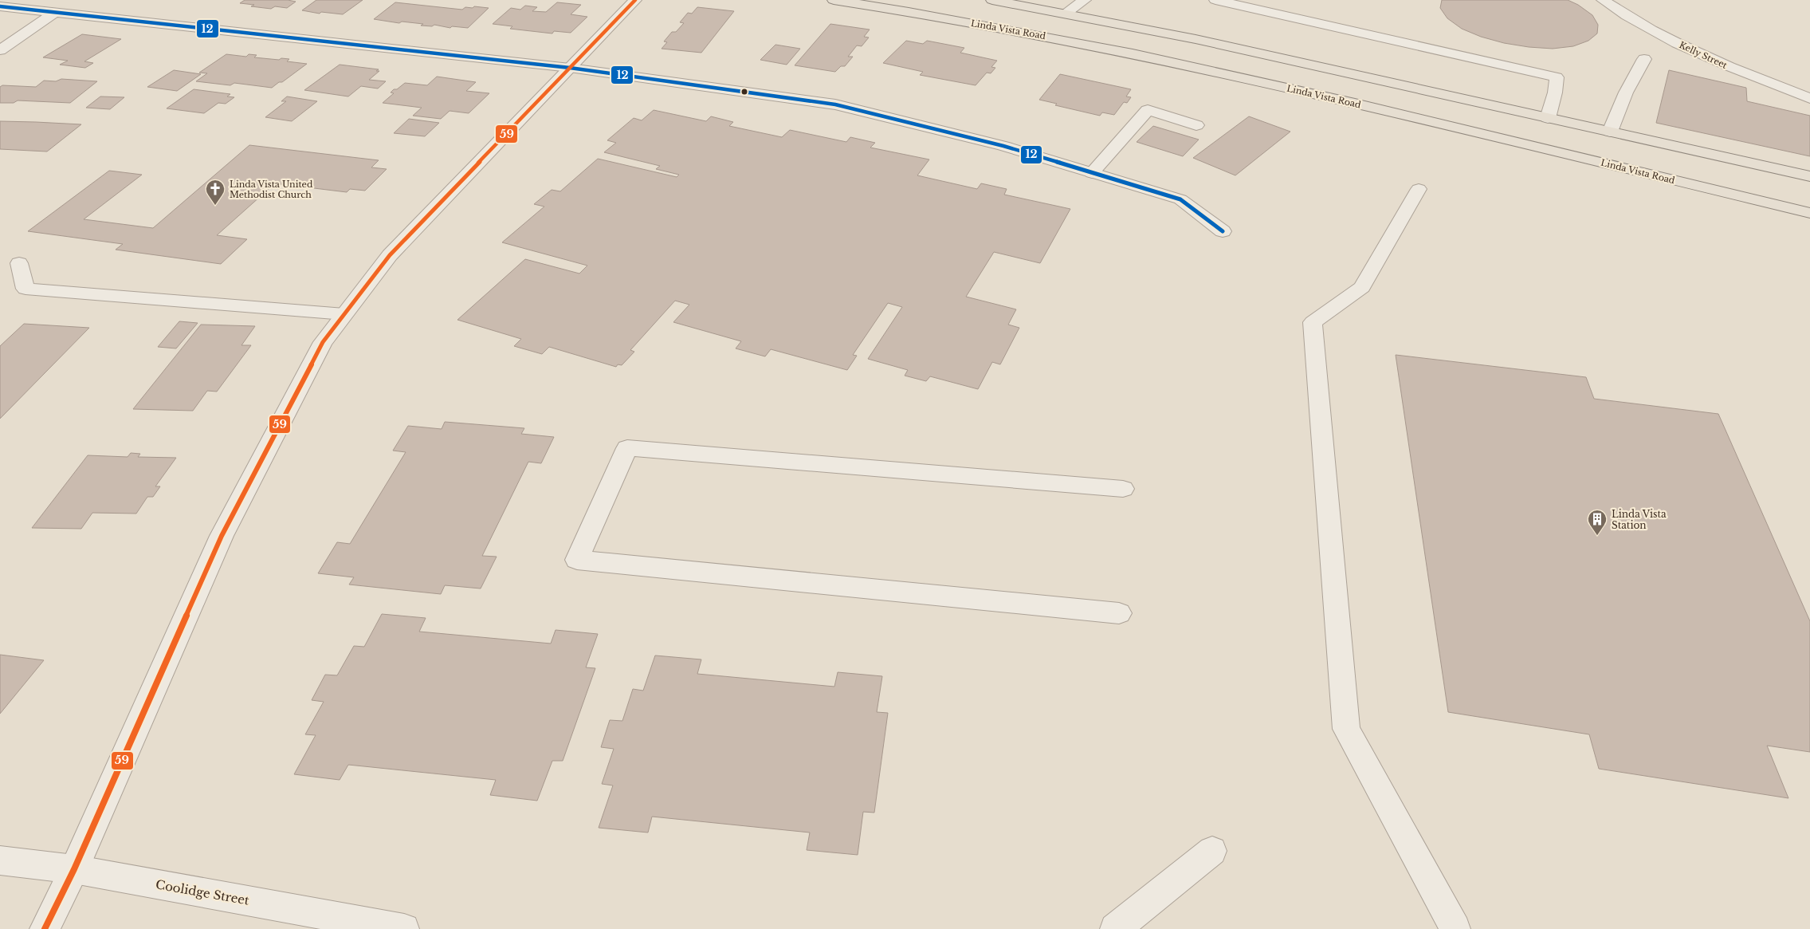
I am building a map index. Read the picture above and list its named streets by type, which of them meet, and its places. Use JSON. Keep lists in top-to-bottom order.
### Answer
{
  "streets": {
    "main road": ["Linda Vista Road"],
    "street": ["Kelly Street", "Coolidge Street"]
  },
  "places": {
    "church": ["Linda Vista United Methodist Church"],
    "building": ["Linda Vista Station"]
  },
  "lines": ["transit line 59", "transit line 12"]
}
